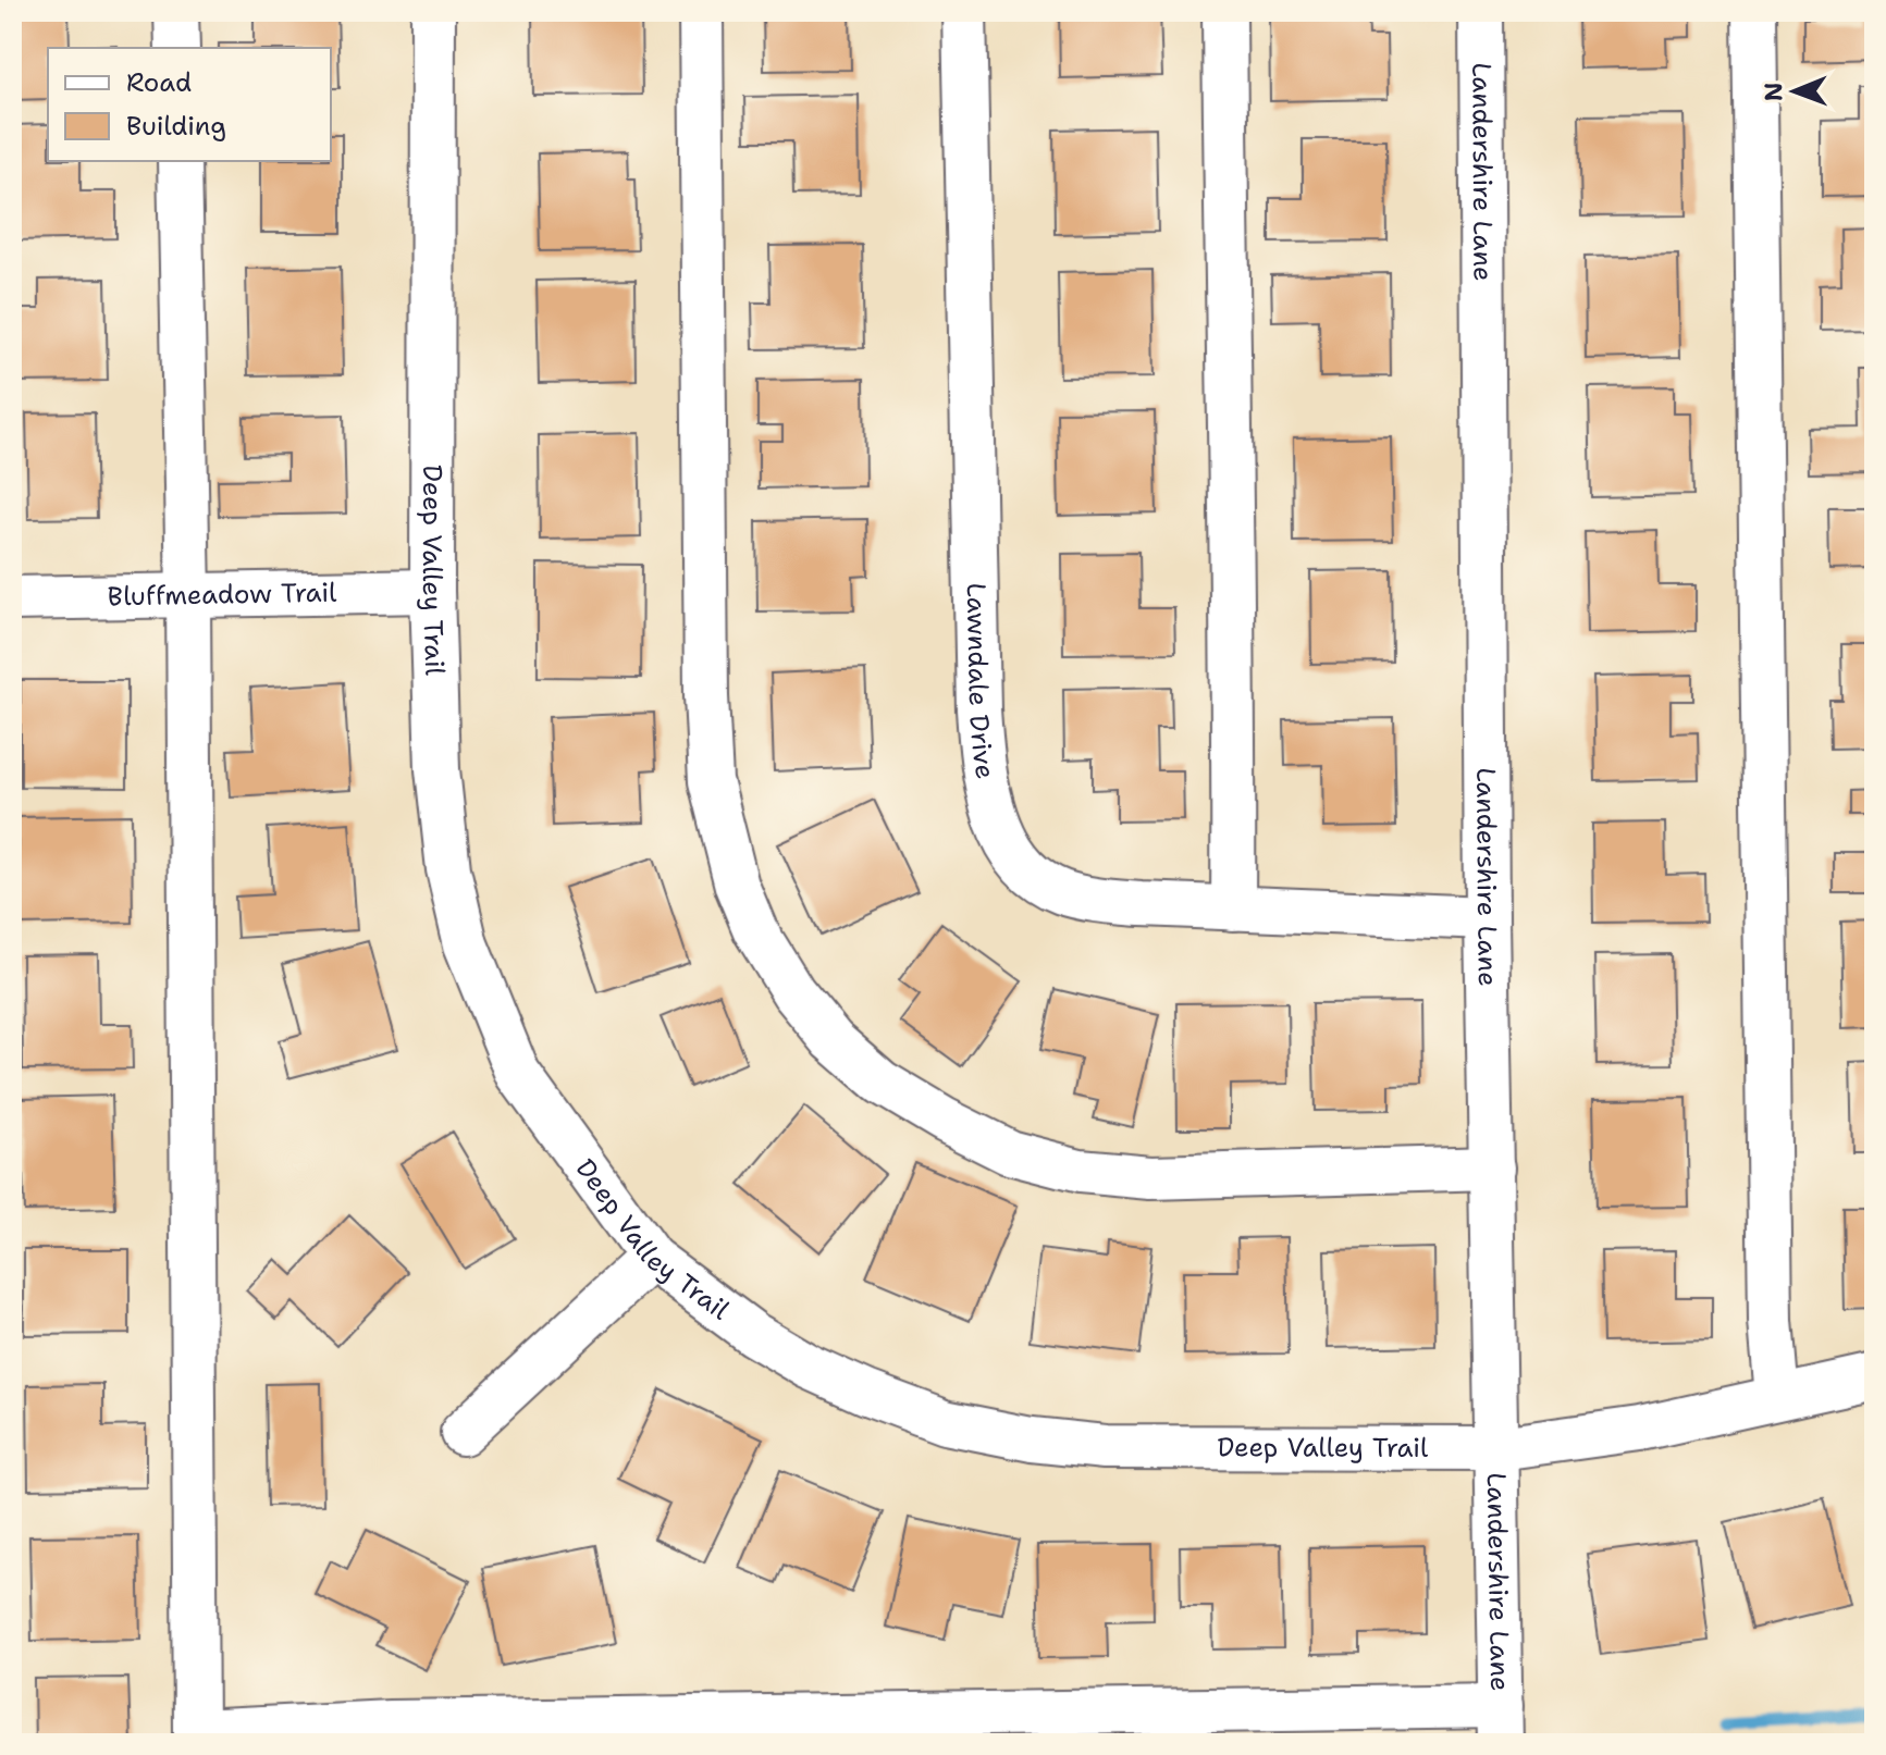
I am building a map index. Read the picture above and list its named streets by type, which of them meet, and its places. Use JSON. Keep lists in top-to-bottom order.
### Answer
{
  "streets": {
    "street": [
      "Landershire Lane",
      "Deep Valley Trail",
      "Bluffmeadow Trail",
      "Lawndale Drive"
    ]
  },
  "crossings": [
    ["Landershire Lane", "Deep Valley Trail"],
    ["Landershire Lane", "Lawndale Drive"],
    ["Deep Valley Trail", "Bluffmeadow Trail"]
  ],
  "legend": ["Road", "Building"],
  "north": "left"
}
